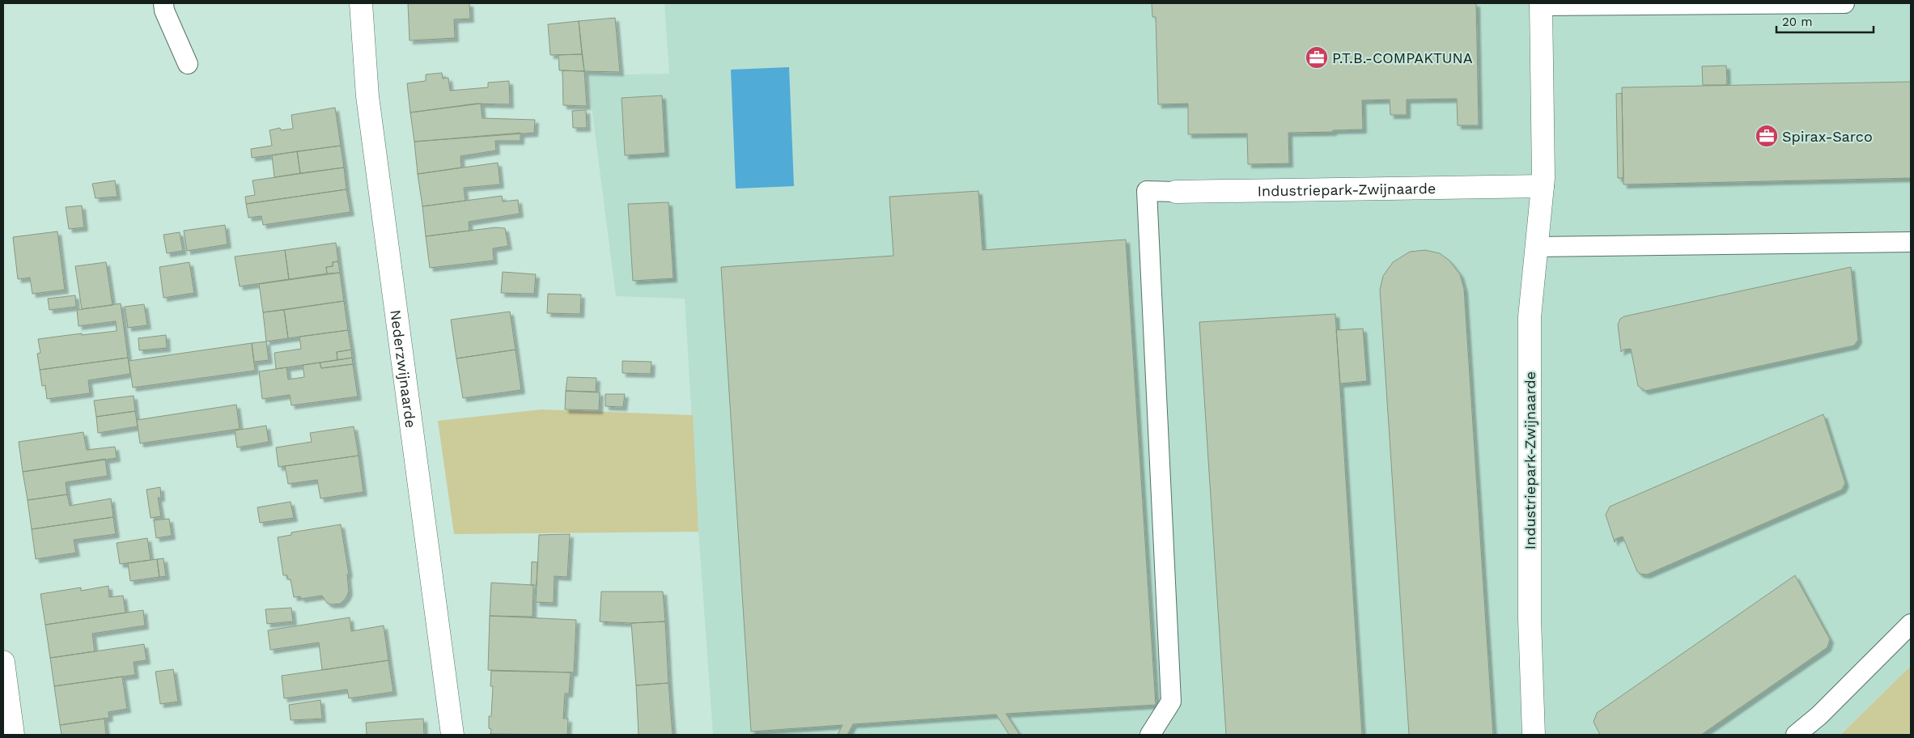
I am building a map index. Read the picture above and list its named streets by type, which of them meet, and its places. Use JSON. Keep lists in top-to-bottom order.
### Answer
{
  "streets": {
    "street": ["Industriepark-Zwijnaarde", "Nederzwijnaarde"]
  },
  "places": {
    "office": ["P.T.B.-COMPAKTUNA", "Spirax-Sarco"]
  },
  "scale_bar": "20 m"
}
